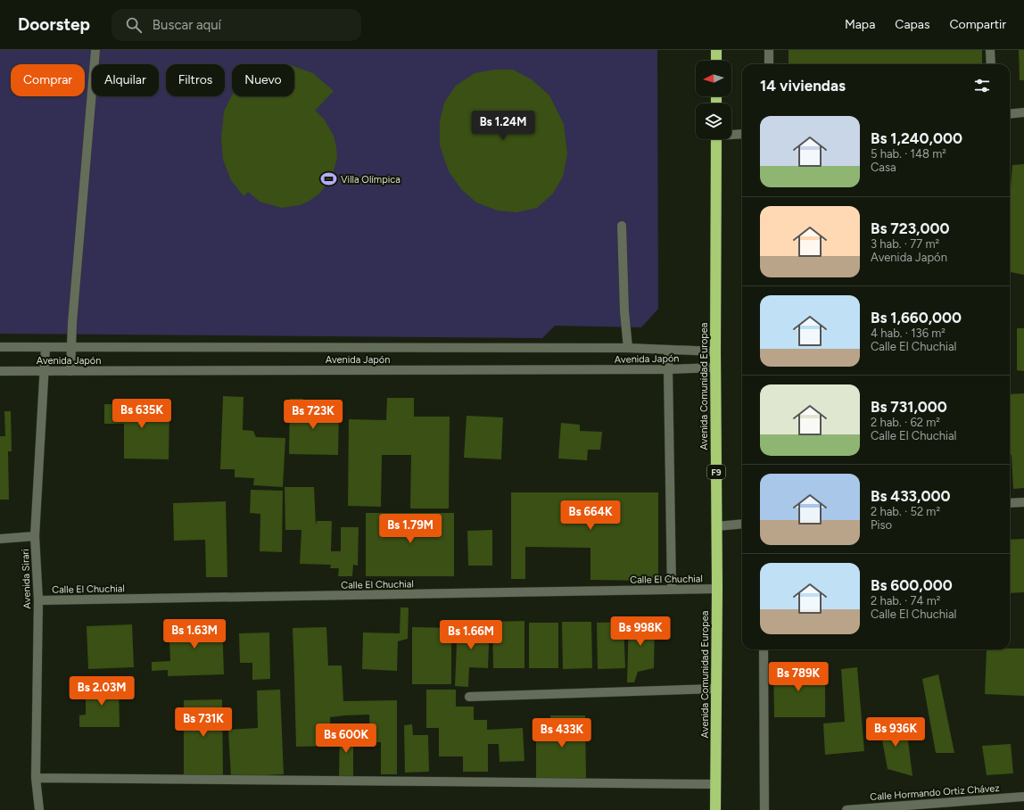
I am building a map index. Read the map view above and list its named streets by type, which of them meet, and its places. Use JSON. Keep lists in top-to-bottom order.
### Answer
{
  "streets": {
    "highway": ["Avenida Comunidad Europea", "F9"],
    "street": [
      "Avenida Japón",
      "Avenida Sirari",
      "Calle El Chuchial",
      "Calle Hormando Ortiz Chávez"
    ]
  },
  "crossings": [
    ["Avenida Japón", "Avenida Comunidad Europea"],
    ["Avenida Japón", "Avenida Sirari"],
    ["Avenida Comunidad Europea", "Calle El Chuchial"],
    ["Avenida Sirari", "Calle El Chuchial"]
  ],
  "places": {
    "sports": ["Villa Olímpica"]
  },
  "north": "left",
  "page": {
    "header": "Doorstep",
    "search": "Buscar aquí",
    "nav": ["Mapa", "Capas", "Compartir"],
    "chip": [
      "Comprar",
      "Alquilar",
      "Filtros",
      "Nuevo"
    ],
    "heading": "14 viviendas",
    "list": [
      {
        "name": "Bs 1,240,000",
        "note": "5 hab. · 148 m² · Casa"
      },
      {
        "name": "Bs 723,000",
        "note": "3 hab. · 77 m² · Avenida Japón"
      },
      {
        "name": "Bs 1,660,000",
        "note": "4 hab. · 136 m² · Calle El Chuchial"
      },
      {
        "name": "Bs 731,000",
        "note": "2 hab. · 62 m² · Calle El Chuchial"
      },
      {
        "name": "Bs 433,000",
        "note": "2 hab. · 52 m² · Piso"
      },
      {
        "name": "Bs 600,000",
        "note": "2 hab. · 74 m² · Calle El Chuchial"
      }
    ],
    "price": [
      "Bs 1.24M",
      "Bs 635K",
      "Bs 723K",
      "Bs 664K",
      "Bs 1.79M",
      "Bs 998K",
      "Bs 1.63M",
      "Bs 1.66M",
      "Bs 789K",
      "Bs 2.03M",
      "Bs 731K",
      "Bs 936K",
      "Bs 433K",
      "Bs 600K"
    ]
  }
}
